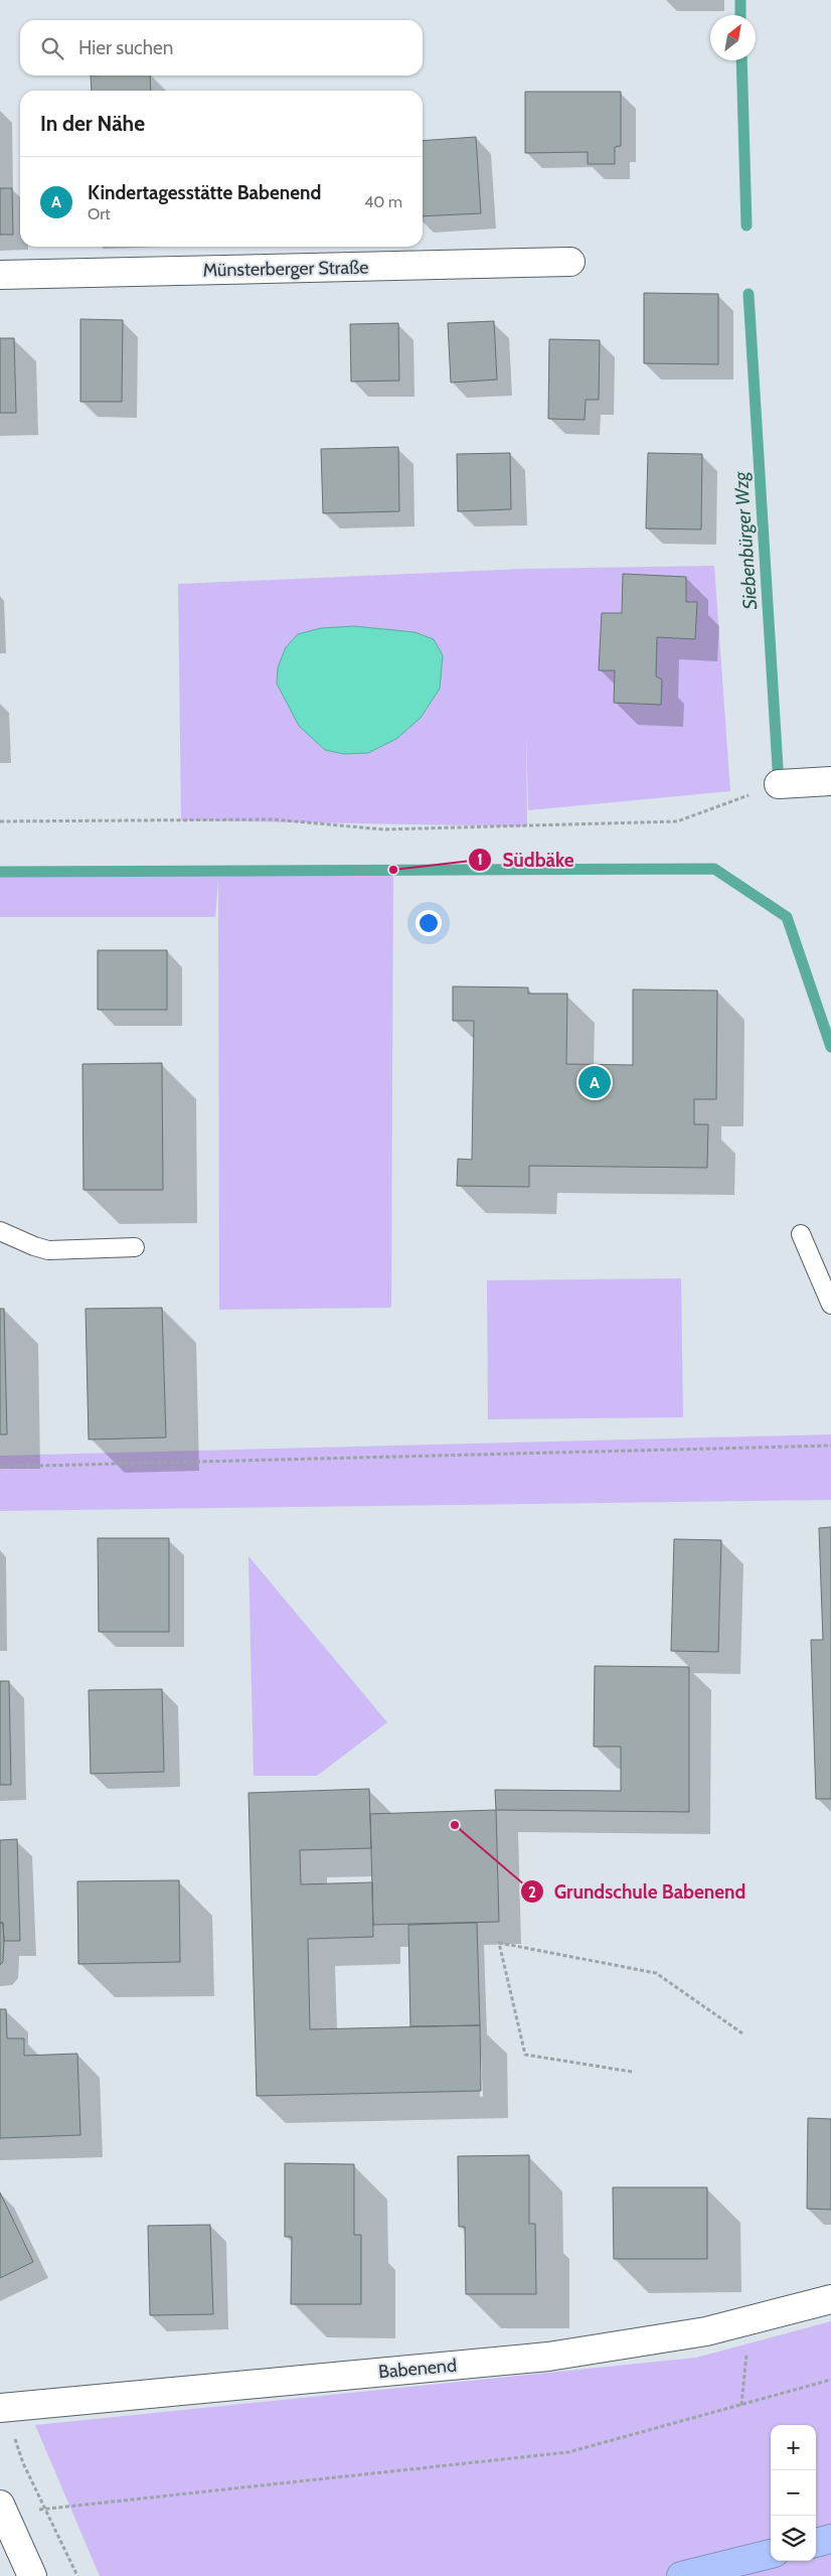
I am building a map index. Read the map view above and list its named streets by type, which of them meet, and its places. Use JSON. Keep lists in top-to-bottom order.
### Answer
{
  "streets": {
    "street": ["Münsterberger Straße", "Babenend"]
  },
  "water": ["Siebenbürger Wzg"],
  "places": ["Südbäke", "Grundschule Babenend"],
  "north": "top right",
  "page": {
    "search": "Hier suchen",
    "heading": "In der Nähe",
    "list": [
      {
        "mark": "A",
        "name": "Kindertagesstätte Babenend",
        "note": "Ort",
        "value": "40 m"
      }
    ],
    "pins": "A",
    "map_buttons": ["+", "−"]
  }
}
